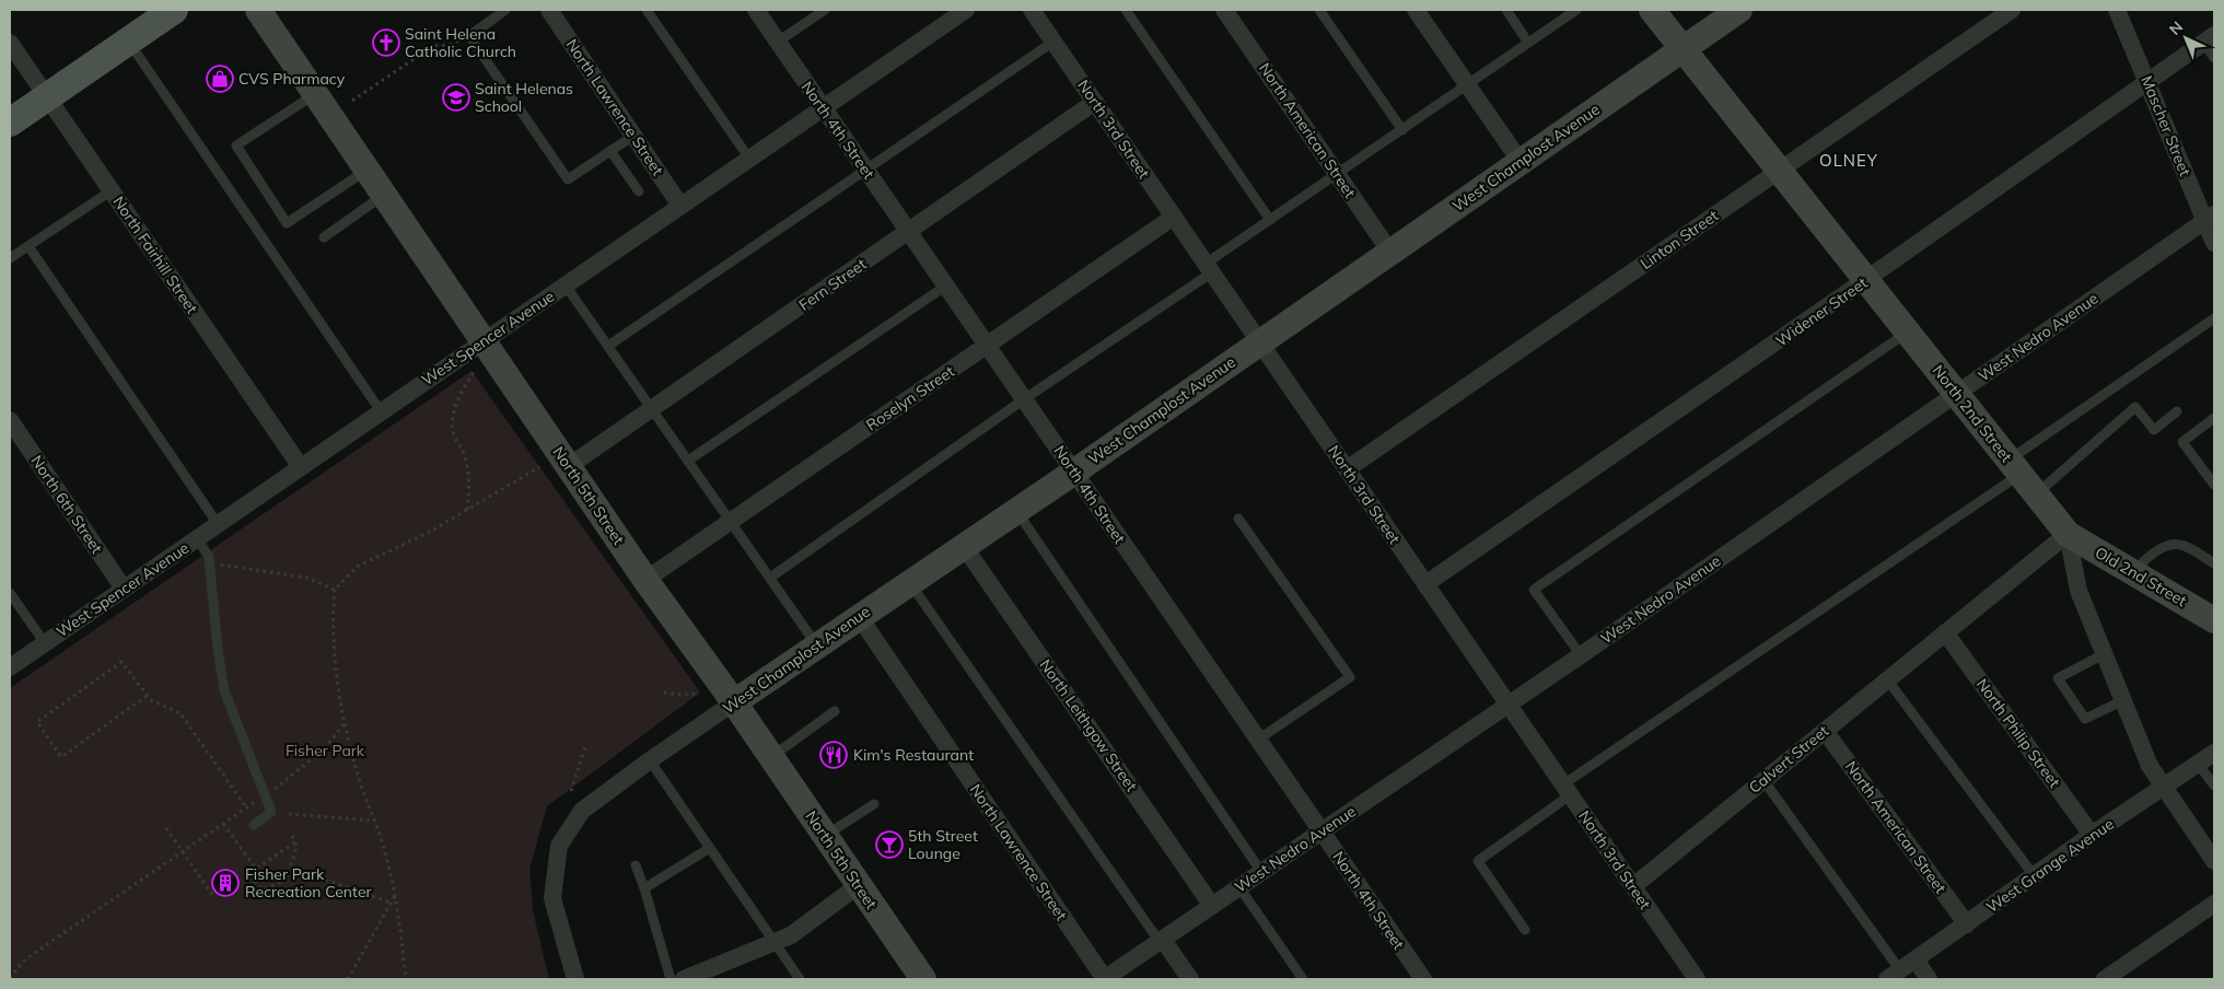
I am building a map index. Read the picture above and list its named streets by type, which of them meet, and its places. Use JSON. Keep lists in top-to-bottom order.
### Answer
{
  "streets": {
    "street": [
      "North Lawrence Street",
      "Mascher Street",
      "North 3rd Street",
      "North 4th Street",
      "North American Street",
      "West Champlost Avenue",
      "Linton Street",
      "North Fairhill Street",
      "Fern Street",
      "Widener Street",
      "West Nedro Avenue",
      "West Spencer Avenue",
      "Roselyn Street",
      "North 2nd Street",
      "North 5th Street",
      "North 6th Street",
      "Old 2nd Street",
      "North Leithgow Street",
      "North Philip Street",
      "Calvert Street",
      "West Grange Avenue"
    ]
  },
  "crossings": [
    ["North Lawrence Street", "West Champlost Avenue"],
    ["North Lawrence Street", "West Nedro Avenue"],
    ["North Lawrence Street", "West Spencer Avenue"],
    ["Mascher Street", "Widener Street"],
    ["Mascher Street", "West Nedro Avenue"],
    ["North 3rd Street", "West Champlost Avenue"],
    ["North 3rd Street", "Linton Street"],
    ["North 3rd Street", "Fern Street"],
    ["North 3rd Street", "Widener Street"],
    ["North 3rd Street", "West Nedro Avenue"],
    ["North 3rd Street", "Roselyn Street"],
    ["North 3rd Street", "Calvert Street"],
    ["North 4th Street", "West Champlost Avenue"],
    ["North 4th Street", "Fern Street"],
    ["North 4th Street", "West Nedro Avenue"],
    ["North 4th Street", "West Spencer Avenue"],
    ["North 4th Street", "Roselyn Street"],
    ["North American Street", "West Champlost Avenue"],
    ["North American Street", "Calvert Street"],
    ["North American Street", "West Grange Avenue"],
    ["West Champlost Avenue", "North 2nd Street"],
    ["West Champlost Avenue", "North 5th Street"],
    ["West Champlost Avenue", "North Leithgow Street"],
    ["Linton Street", "North 2nd Street"],
    ["North Fairhill Street", "West Spencer Avenue"],
    ["Fern Street", "North 5th Street"],
    ["Widener Street", "North 2nd Street"],
    ["West Nedro Avenue", "North 2nd Street"],
    ["West Nedro Avenue", "North Leithgow Street"],
    ["West Spencer Avenue", "North 5th Street"],
    ["West Spencer Avenue", "North 6th Street"],
    ["Roselyn Street", "North 5th Street"],
    ["North 2nd Street", "Old 2nd Street"],
    ["North 2nd Street", "Calvert Street"],
    ["North 2nd Street", "West Grange Avenue"],
    ["Old 2nd Street", "Calvert Street"],
    ["North Philip Street", "Calvert Street"],
    ["North Philip Street", "West Grange Avenue"]
  ],
  "districts": ["OLNEY"],
  "parks": ["Fisher Park"],
  "places": {
    "church": ["Saint Helena Catholic Church"],
    "shop": ["CVS Pharmacy"],
    "school or university": ["Saint Helenas School"],
    "restaurant": ["Kim's Restaurant"],
    "bar": ["5th Street Lounge"],
    "building": ["Fisher Park Recreation Center"]
  },
  "north": "top left"
}
